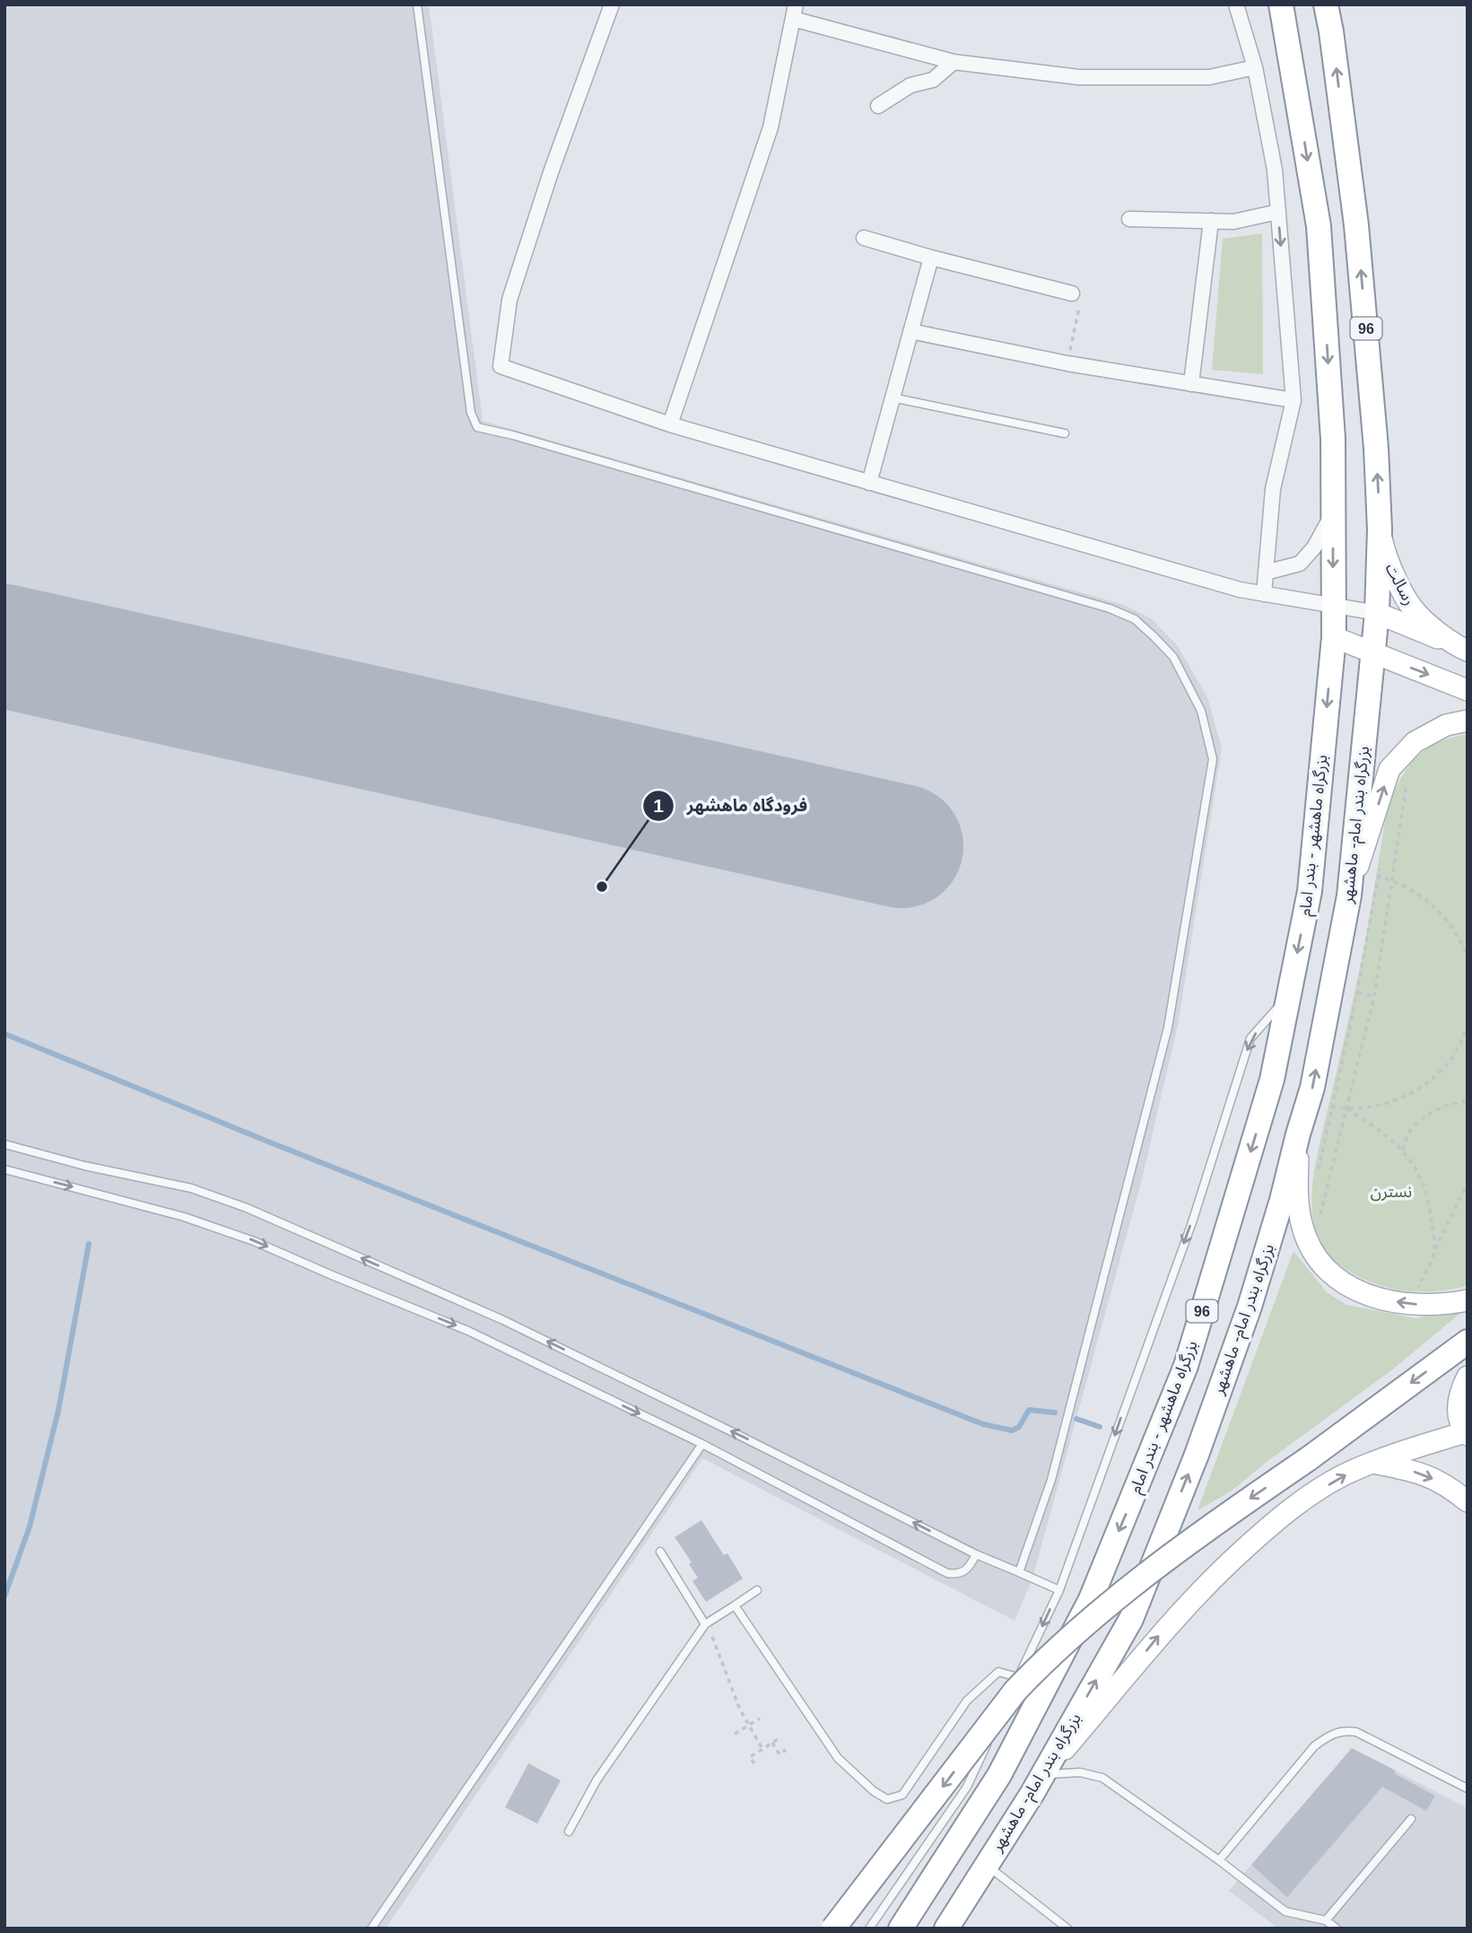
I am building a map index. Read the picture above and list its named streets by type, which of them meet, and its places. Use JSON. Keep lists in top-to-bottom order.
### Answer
{
  "streets": {
    "highway": ["96", "بزرگراه بندر امام- ماهشهر", "بزرگراه ماهشهر - بندر امام"],
    "main road": ["رسالت"]
  },
  "crossings": [
    ["96", "رسالت"],
    ["96", "بزرگراه بندر امام- ماهشهر"],
    ["96", "بزرگراه ماهشهر - بندر امام"]
  ],
  "one_way": ["بزرگراه بندر امام- ماهشهر", "بزرگراه ماهشهر - بندر امام"],
  "parks": ["نسترن"],
  "places": ["فرودگاه ماهشهر"]
}
